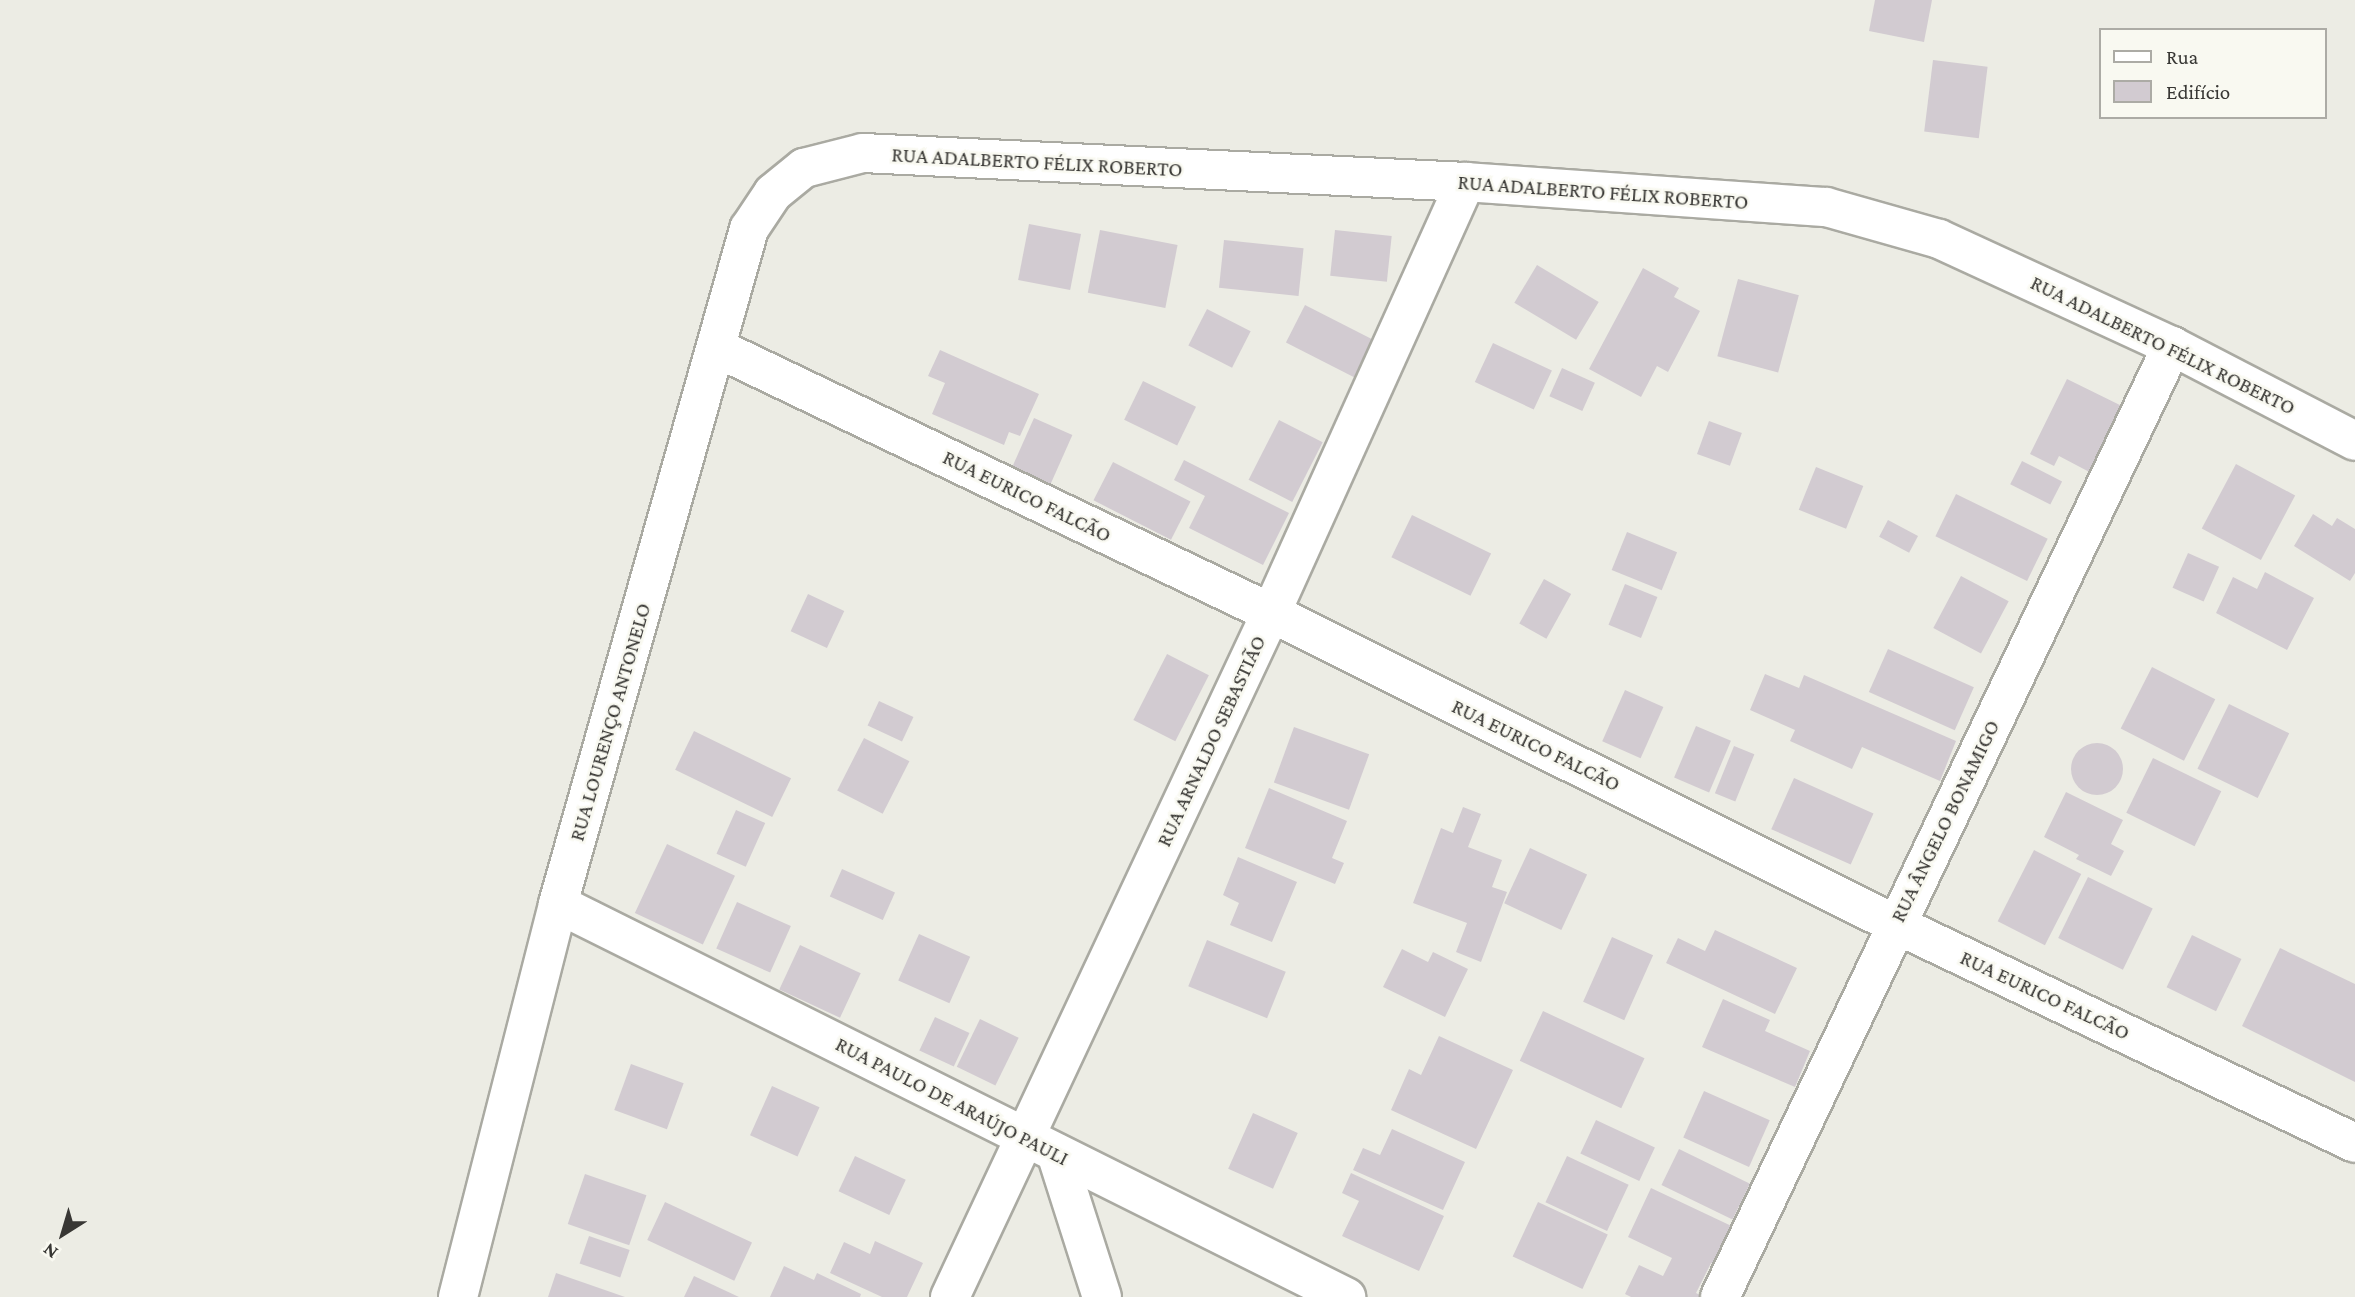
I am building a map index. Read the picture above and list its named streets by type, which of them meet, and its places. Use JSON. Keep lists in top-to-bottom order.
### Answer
{
  "streets": {
    "street": [
      "RUA ADALBERTO FÉLIX ROBERTO",
      "RUA EURICO FALCÃO",
      "RUA LOURENÇO ANTONELO",
      "RUA ARNALDO SEBASTIÃO",
      "RUA ÂNGELO BONAMIGO",
      "RUA PAULO DE ARAÚJO PAULI"
    ]
  },
  "crossings": [
    ["RUA ADALBERTO FÉLIX ROBERTO", "RUA LOURENÇO ANTONELO"],
    ["RUA ADALBERTO FÉLIX ROBERTO", "RUA ARNALDO SEBASTIÃO"],
    ["RUA ADALBERTO FÉLIX ROBERTO", "RUA ÂNGELO BONAMIGO"],
    ["RUA EURICO FALCÃO", "RUA LOURENÇO ANTONELO"],
    ["RUA EURICO FALCÃO", "RUA ARNALDO SEBASTIÃO"],
    ["RUA EURICO FALCÃO", "RUA ÂNGELO BONAMIGO"],
    ["RUA LOURENÇO ANTONELO", "RUA PAULO DE ARAÚJO PAULI"],
    ["RUA ARNALDO SEBASTIÃO", "RUA PAULO DE ARAÚJO PAULI"]
  ],
  "legend": ["Rua", "Edifício"],
  "north": "bottom left"
}
